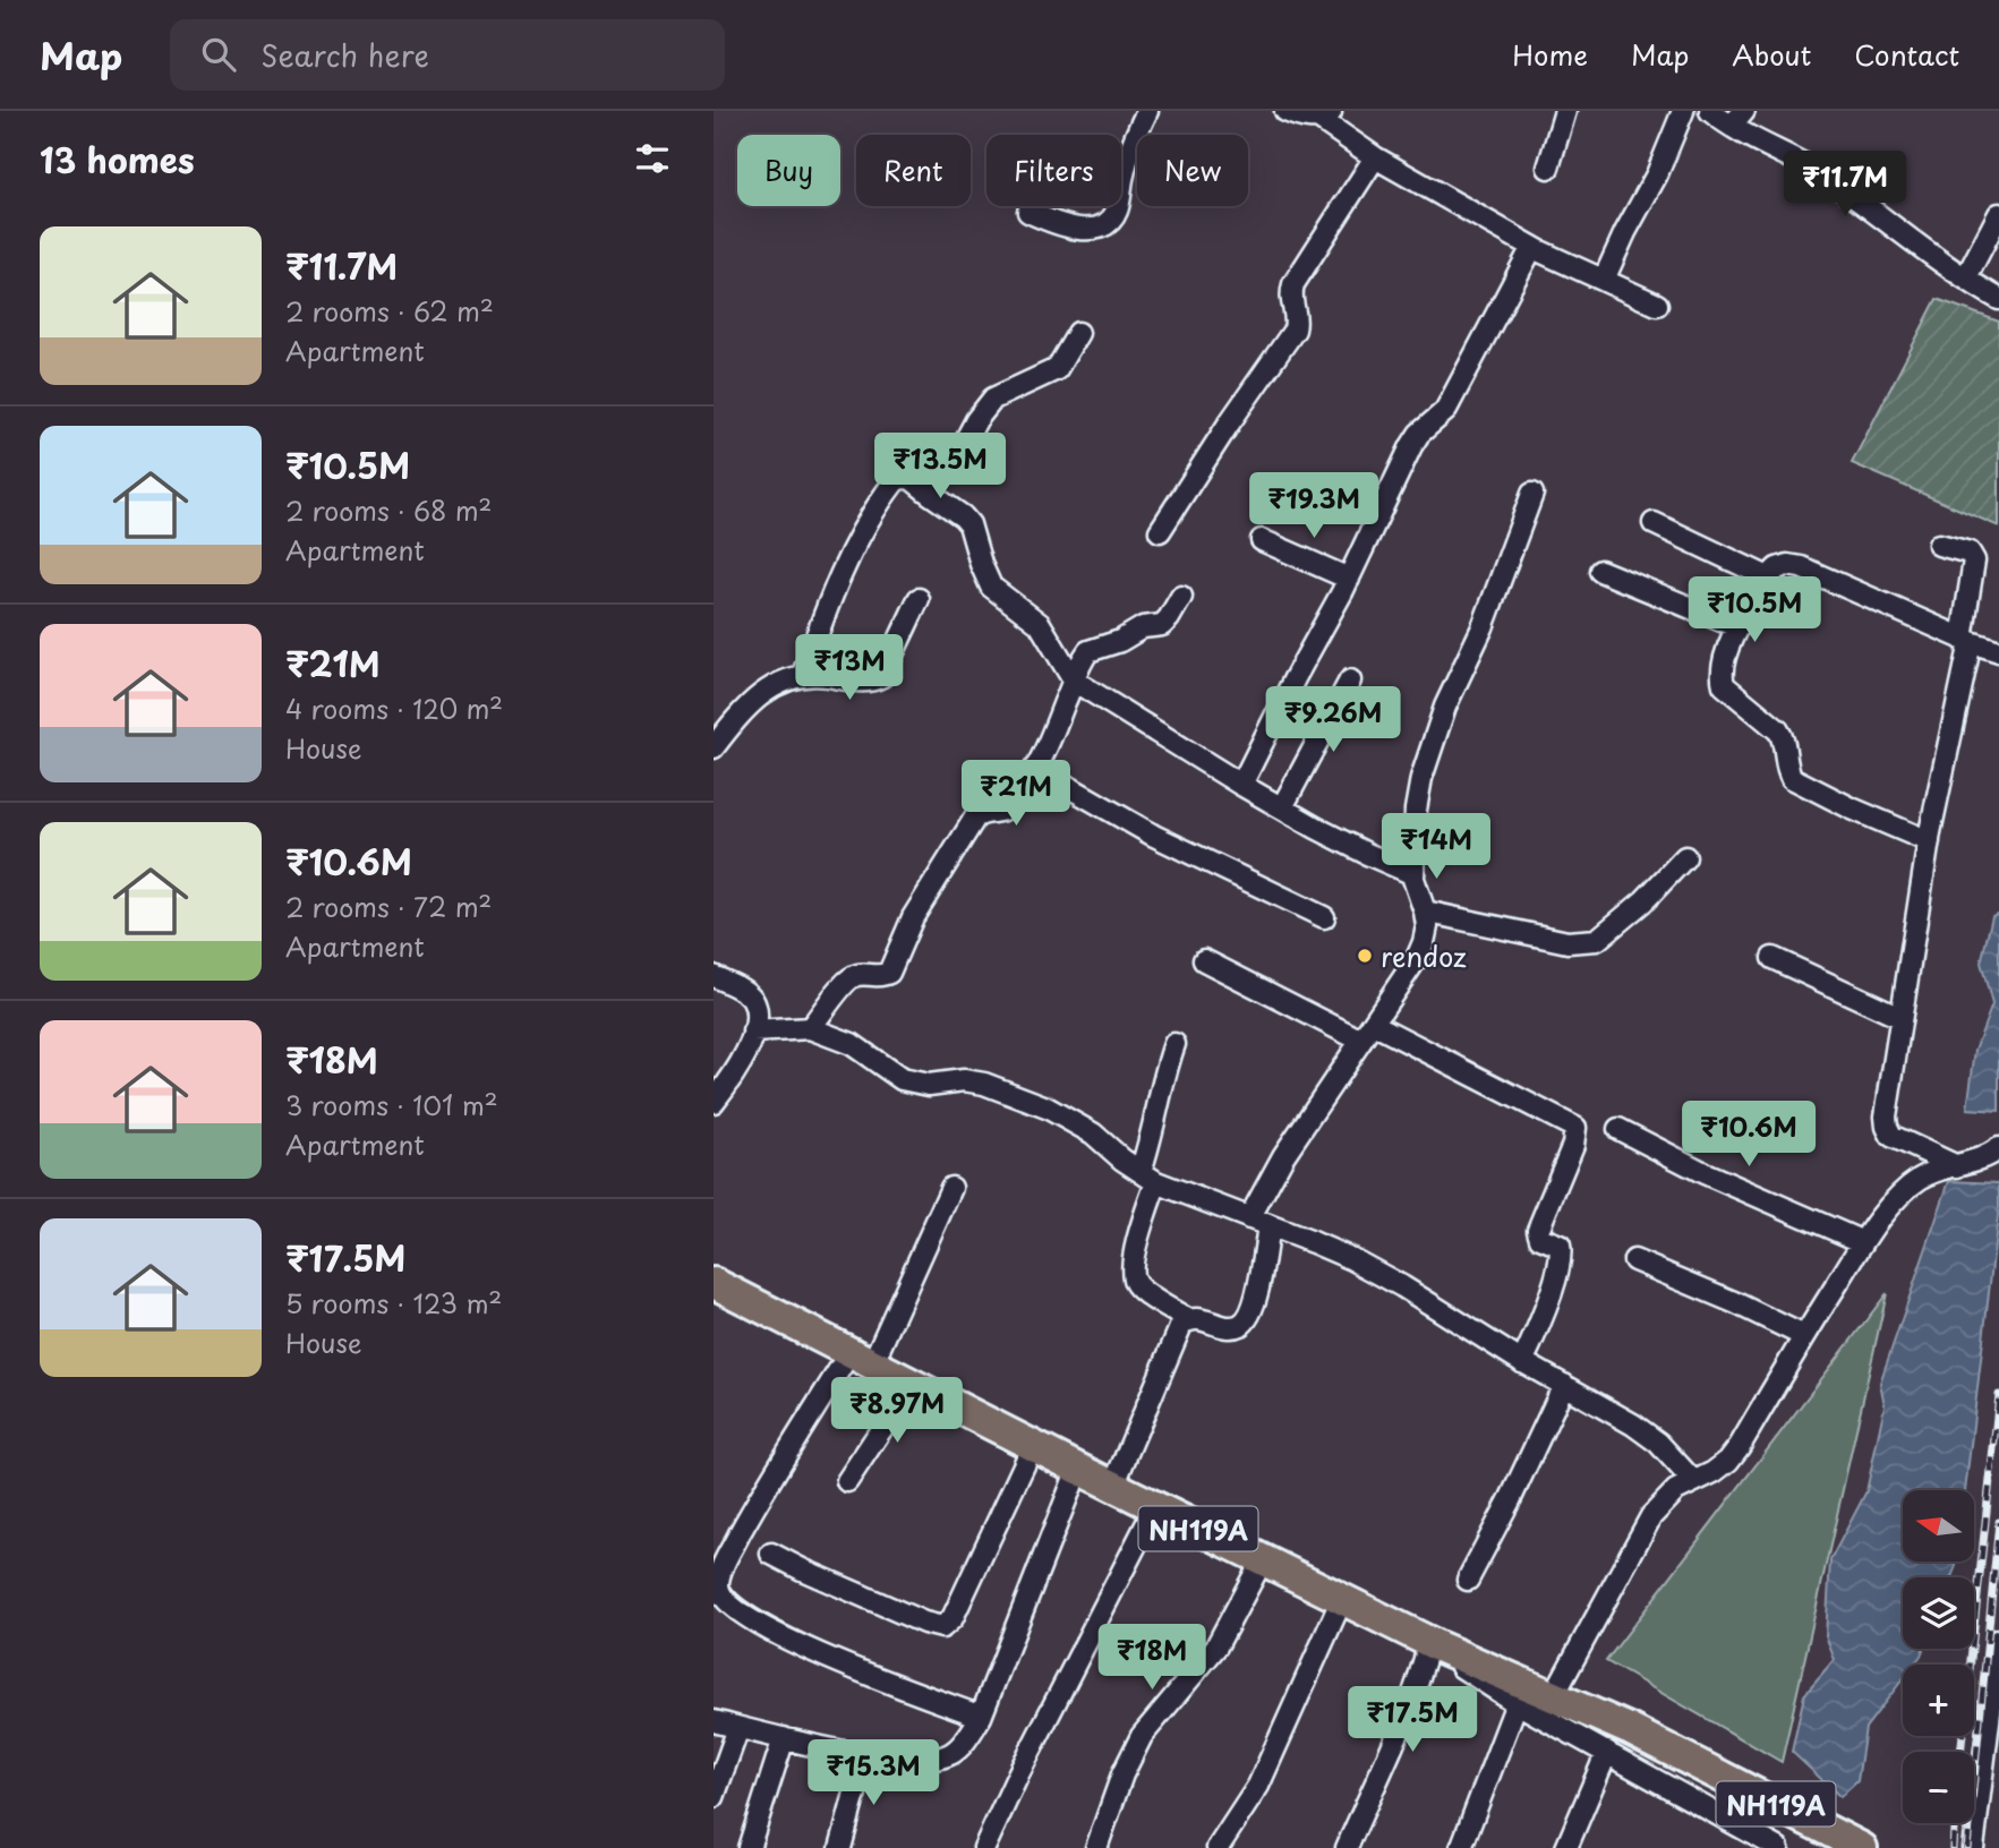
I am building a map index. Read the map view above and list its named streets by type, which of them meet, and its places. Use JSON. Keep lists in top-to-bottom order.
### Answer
{
  "streets": {
    "highway": ["NH119A"]
  },
  "places": ["rendoz"],
  "north": "left",
  "page": {
    "header": "Map",
    "search": "Search here",
    "nav": [
      "Home",
      "Map",
      "About",
      "Contact"
    ],
    "heading": "13 homes",
    "chip": [
      "Buy",
      "Rent",
      "Filters",
      "New"
    ],
    "price": [
      "₹11.7M",
      "₹13.5M",
      "₹19.3M",
      "₹10.5M",
      "₹13M",
      "₹9.26M",
      "₹21M",
      "₹14M",
      "₹10.6M",
      "₹8.97M",
      "₹18M",
      "₹17.5M",
      "₹15.3M"
    ],
    "list": [
      {
        "name": "₹11.7M",
        "note": "2 rooms · 62 m² · Apartment"
      },
      {
        "name": "₹10.5M",
        "note": "2 rooms · 68 m² · Apartment"
      },
      {
        "name": "₹21M",
        "note": "4 rooms · 120 m² · House"
      },
      {
        "name": "₹10.6M",
        "note": "2 rooms · 72 m² · Apartment"
      },
      {
        "name": "₹18M",
        "note": "3 rooms · 101 m² · Apartment"
      },
      {
        "name": "₹17.5M",
        "note": "5 rooms · 123 m² · House"
      }
    ],
    "map_buttons": ["+", "−"]
  }
}
